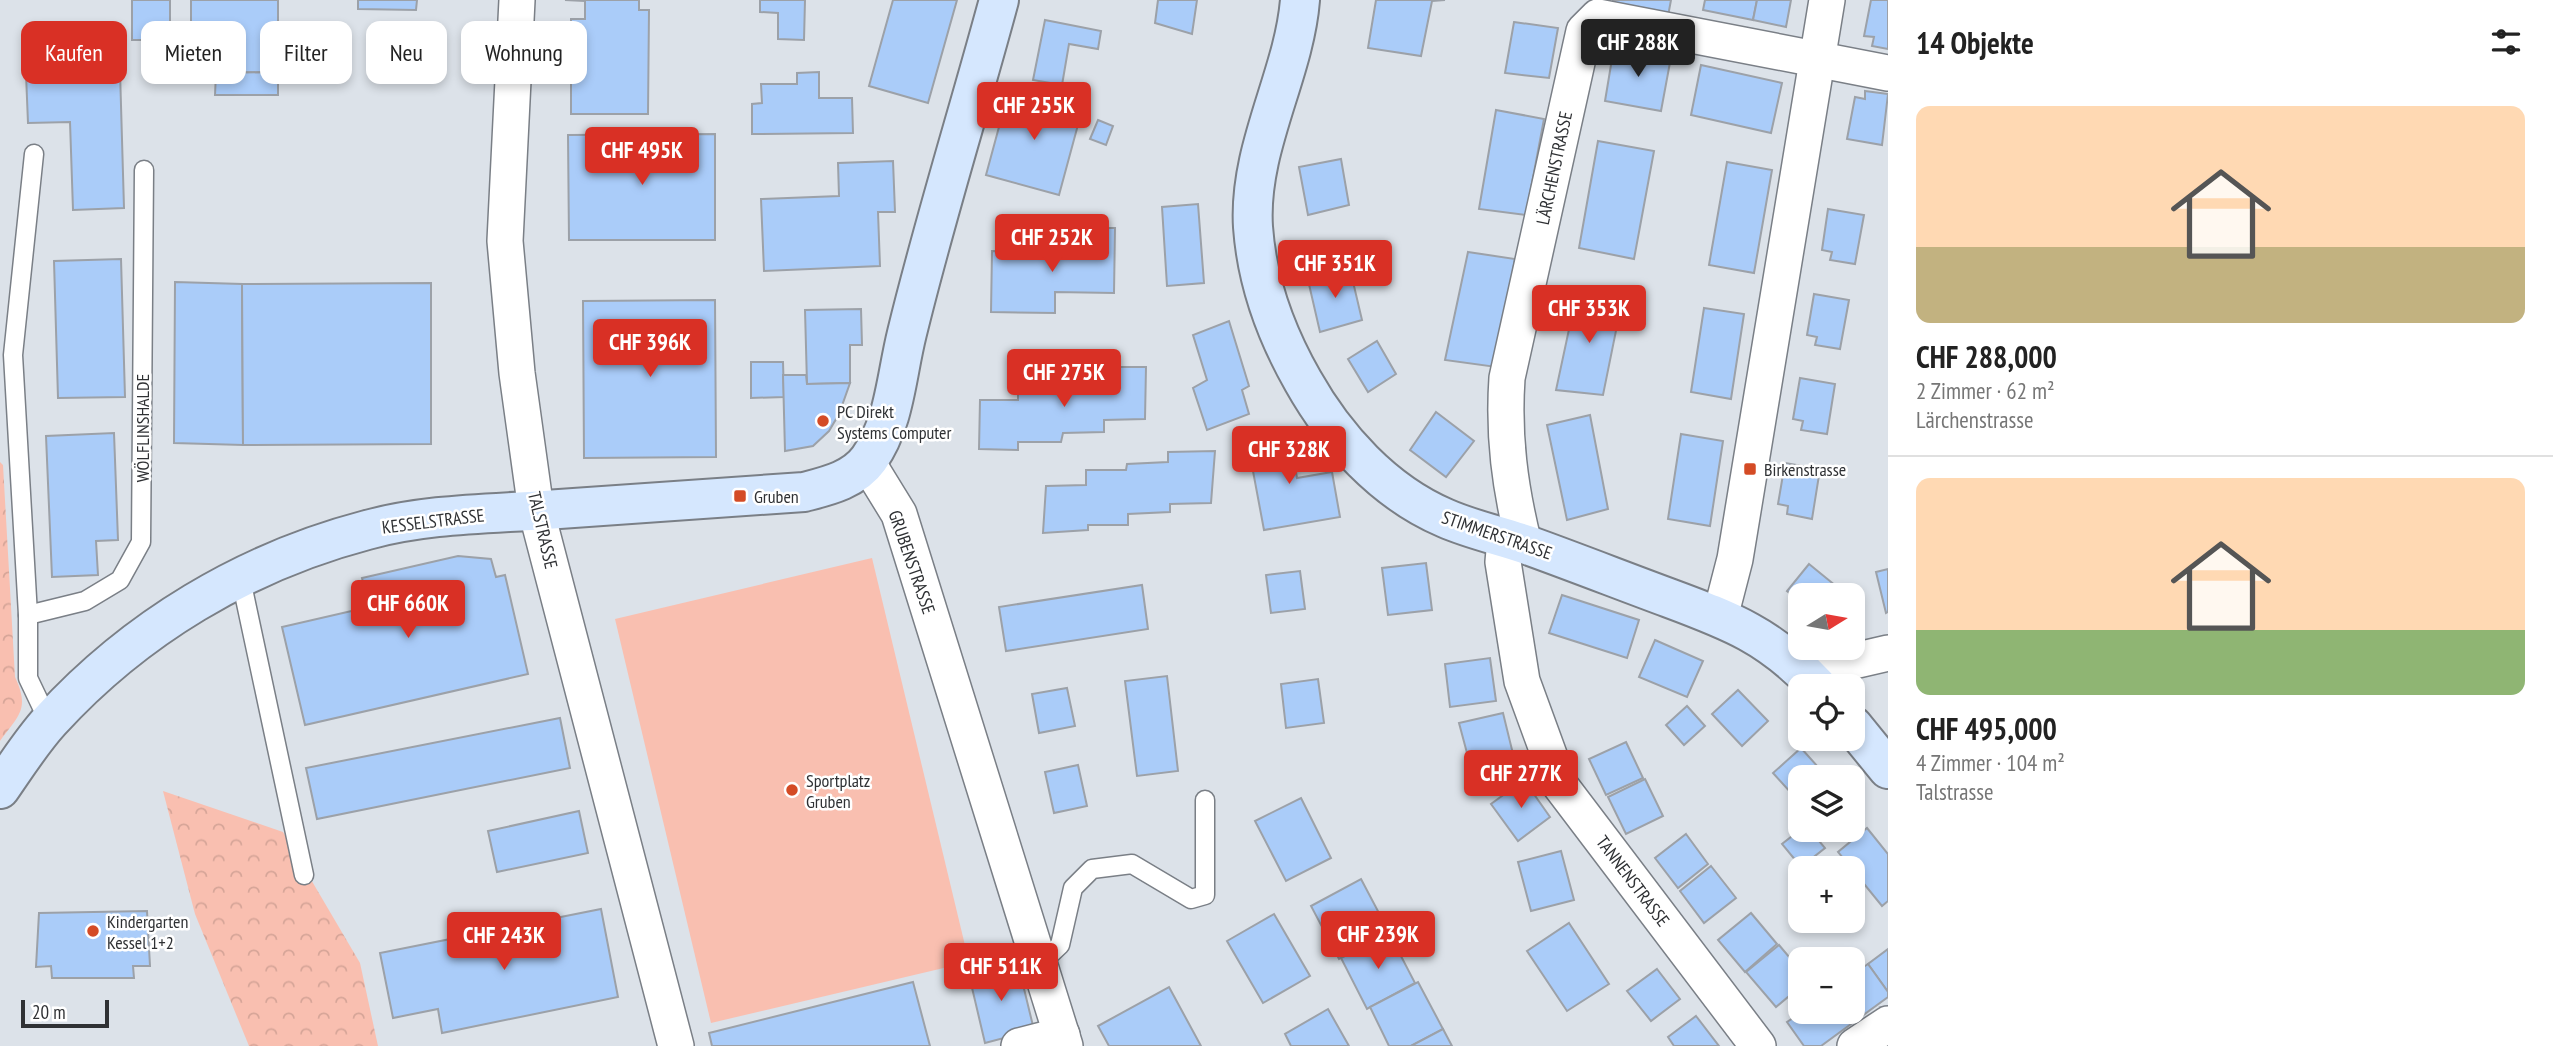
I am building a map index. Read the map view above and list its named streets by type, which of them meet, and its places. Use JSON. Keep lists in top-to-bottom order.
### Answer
{
  "streets": {
    "street": [
      "LÄRCHENSTRASSE",
      "KESSELSTRASSE",
      "TALSTRASSE",
      "STIMMERSTRASSE",
      "GRUBENSTRASSE",
      "TANNENSTRASSE"
    ],
    "lane": ["WÖLFLINSHALDE"]
  },
  "crossings": [
    ["LÄRCHENSTRASSE", "STIMMERSTRASSE"],
    ["LÄRCHENSTRASSE", "TANNENSTRASSE"],
    ["KESSELSTRASSE", "TALSTRASSE"],
    ["KESSELSTRASSE", "GRUBENSTRASSE"],
    ["STIMMERSTRASSE", "TANNENSTRASSE"]
  ],
  "places": {
    "other": ["PC Direkt Systems Computer", "Sportplatz Gruben", "Kindergarten Kessel 1+2"],
    "transit": ["Birkenstrasse", "Gruben"]
  },
  "scale_bar": "20 m",
  "north": "right",
  "page": {
    "heading": "14 Objekte",
    "price": [
      "CHF 288K",
      "CHF 255K",
      "CHF 495K",
      "CHF 252K",
      "CHF 351K",
      "CHF 353K",
      "CHF 396K",
      "CHF 275K",
      "CHF 328K",
      "CHF 660K",
      "CHF 277K",
      "CHF 239K",
      "CHF 243K",
      "CHF 511K"
    ],
    "chip": [
      "Kaufen",
      "Mieten",
      "Filter",
      "Neu",
      "Wohnung"
    ],
    "list": [
      {
        "name": "CHF 288,000",
        "note": "2 Zimmer · 62 m² · Lärchenstrasse"
      },
      {
        "name": "CHF 495,000",
        "note": "4 Zimmer · 104 m² · Talstrasse"
      }
    ],
    "map_buttons": ["+", "−"],
    "scale": "20 m"
  }
}
